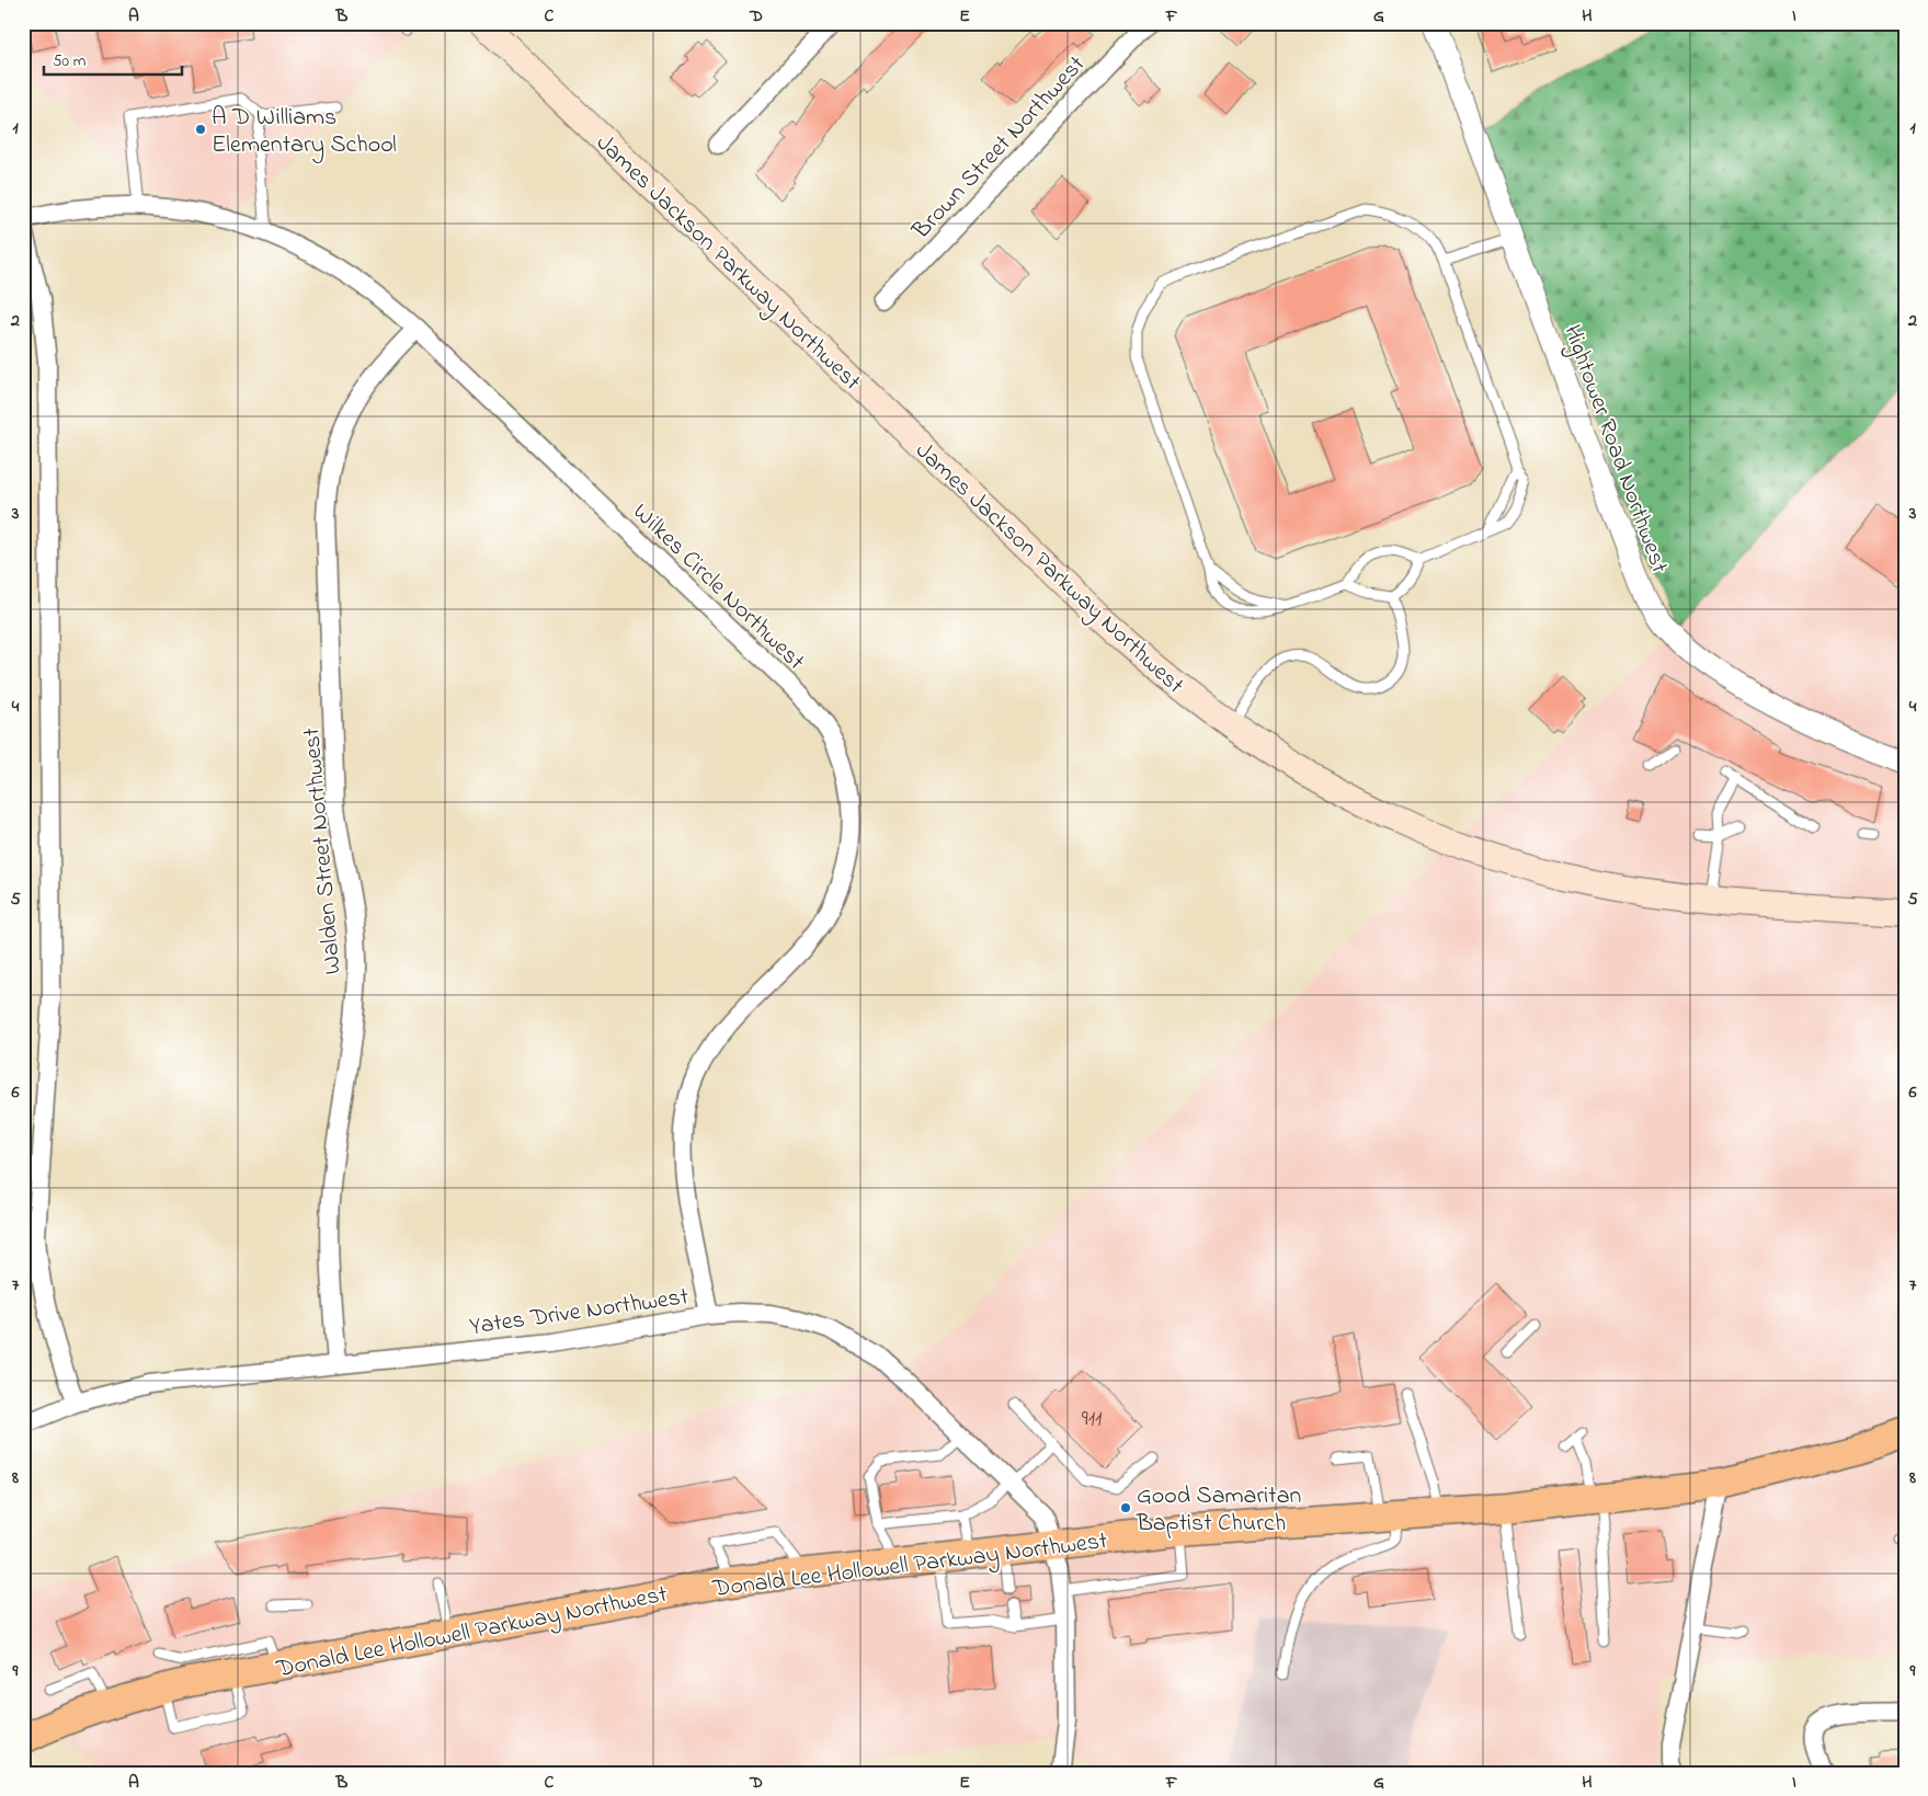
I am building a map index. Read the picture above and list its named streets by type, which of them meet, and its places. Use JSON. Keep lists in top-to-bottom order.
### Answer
{
  "streets": {
    "main road": ["James Jackson Parkway Northwest", "Donald Lee Hollowell Parkway Northwest"],
    "street": [
      "Brown Street Northwest",
      "Hightower Road Northwest",
      "Wilkes Circle Northwest",
      "Walden Street Northwest",
      "Yates Drive Northwest"
    ]
  },
  "crossings": [
    ["Wilkes Circle Northwest", "Walden Street Northwest"],
    ["Wilkes Circle Northwest", "Yates Drive Northwest"],
    ["Walden Street Northwest", "Yates Drive Northwest"],
    ["Yates Drive Northwest", "Donald Lee Hollowell Parkway Northwest"]
  ],
  "places": ["A D Williams Elementary School", "Good Samaritan Baptist Church"],
  "house_numbers": ["911"],
  "scale_bar": "50 m",
  "grid": {
    "columns": [
      "A",
      "B",
      "C",
      "D",
      "E",
      "F",
      "G",
      "H",
      "I"
    ],
    "rows": [
      "1",
      "2",
      "3",
      "4",
      "5",
      "6",
      "7",
      "8",
      "9"
    ]
  }
}
